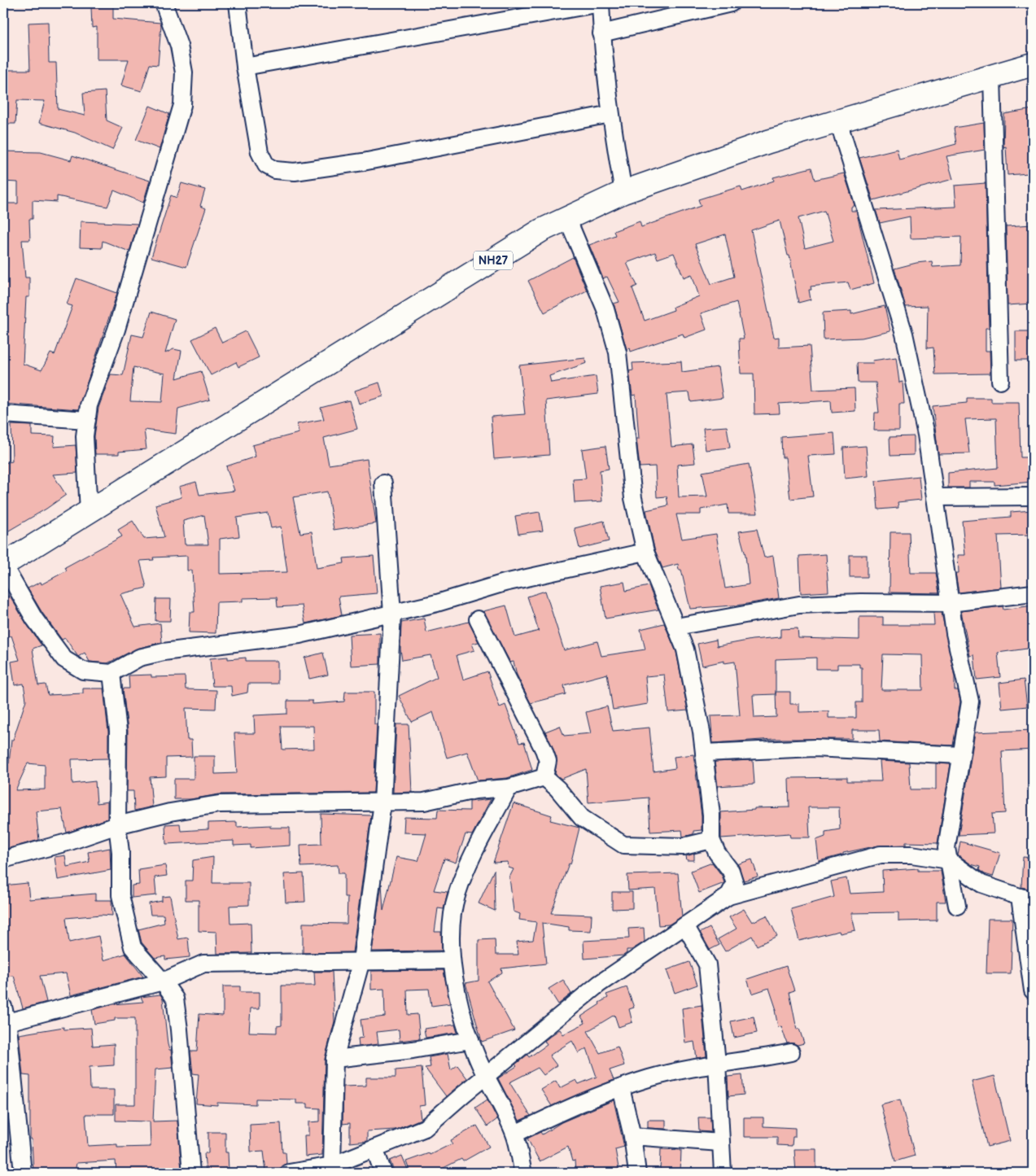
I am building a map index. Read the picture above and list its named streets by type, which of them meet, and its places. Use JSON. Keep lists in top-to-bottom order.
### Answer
{
  "streets": {
    "highway": ["NH27"]
  }
}
